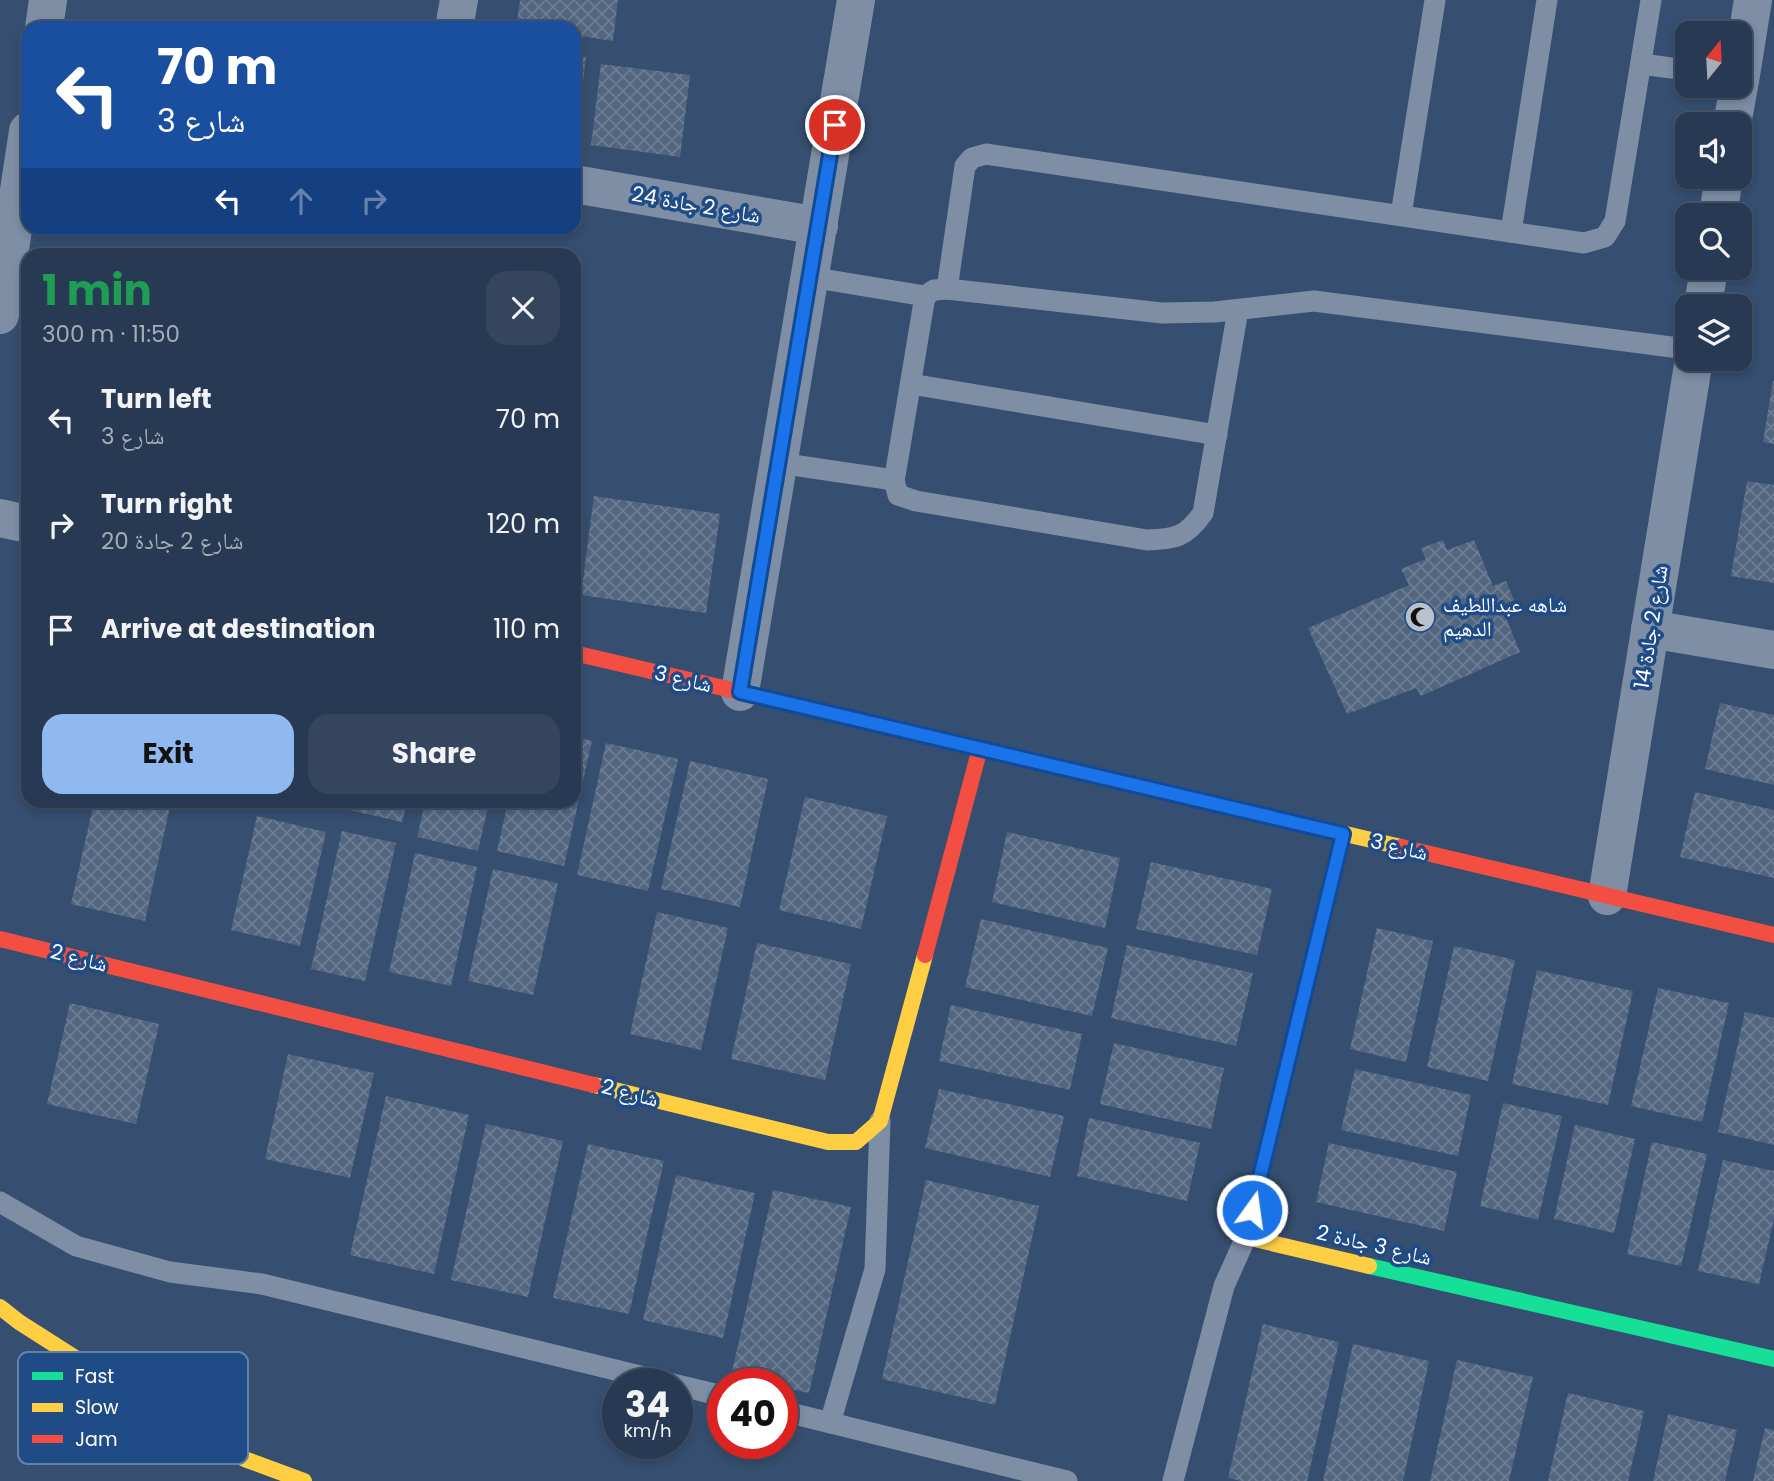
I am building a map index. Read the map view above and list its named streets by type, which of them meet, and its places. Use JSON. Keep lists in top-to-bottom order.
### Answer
{
  "streets": {
    "main road": ["شارع 3", "شارع 2", "شارع 3 جادة 2"],
    "street": ["شارع 2 جادة 24", "شارع 2 جادة 14"]
  },
  "crossings": [
    ["شارع 2 جادة 14", "شارع 3"]
  ],
  "places": {
    "mosque": ["شاهه عبداللطيف الدهيم"]
  },
  "legend": ["Fast", "Slow", "Jam"],
  "north": "top",
  "page": {
    "turn": ["70 m", "شارع 3"],
    "heading": ["1 min", "300 m · 11:50"],
    "list": [
      {
        "name": "Turn left",
        "note": "شارع 3",
        "value": "70 m"
      },
      {
        "name": "Turn right",
        "note": "شارع 2 جادة 20",
        "value": "120 m"
      },
      {
        "name": "Arrive at destination",
        "value": "110 m"
      }
    ],
    "buttons": ["Exit", "Share"],
    "speed": "34 km/h",
    "limit": "40"
  }
}
